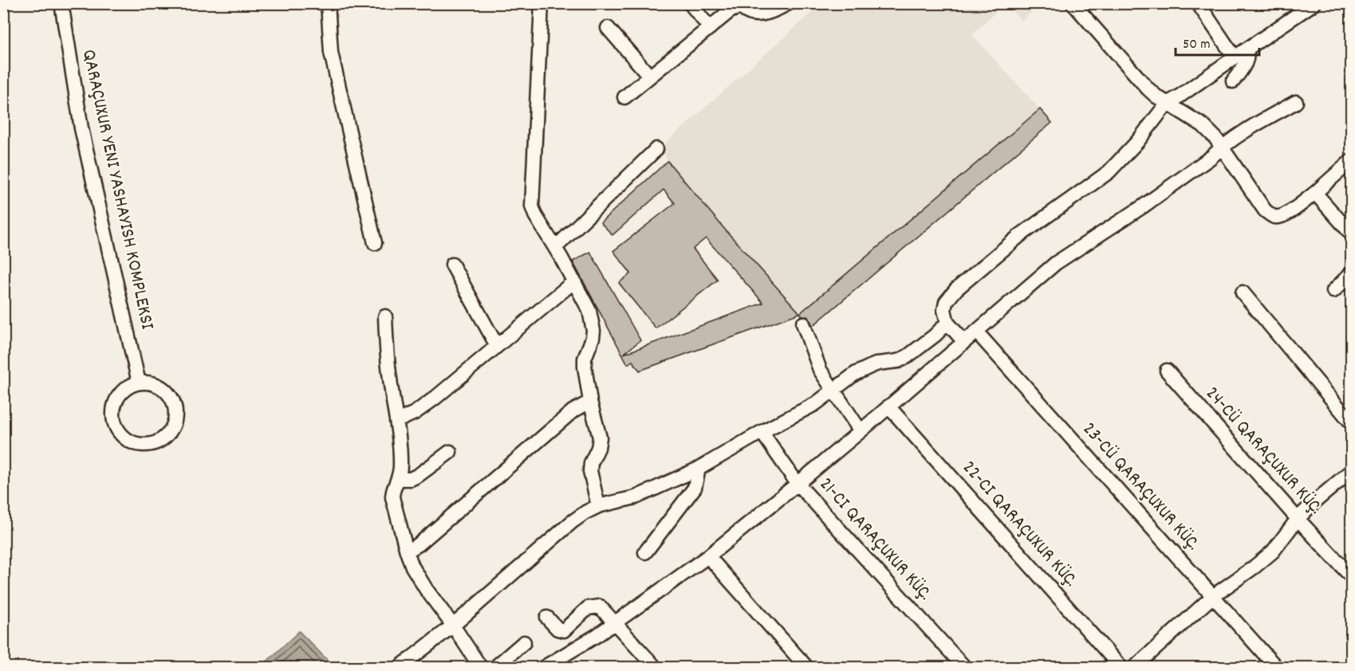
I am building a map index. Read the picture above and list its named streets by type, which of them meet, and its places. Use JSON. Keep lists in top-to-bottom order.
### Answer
{
  "streets": {
    "street": [
      "QARAÇUXUR YENI YASHAYISH KOMPLEKSI",
      "24-CÜ QARAÇUXUR KÜÇ.",
      "23-CÜ QARAÇUXUR KÜÇ.",
      "22-CI QARAÇUXUR KÜÇ.",
      "21-CI QARAÇUXUR KÜÇ."
    ]
  },
  "scale_bar": "50 m"
}
